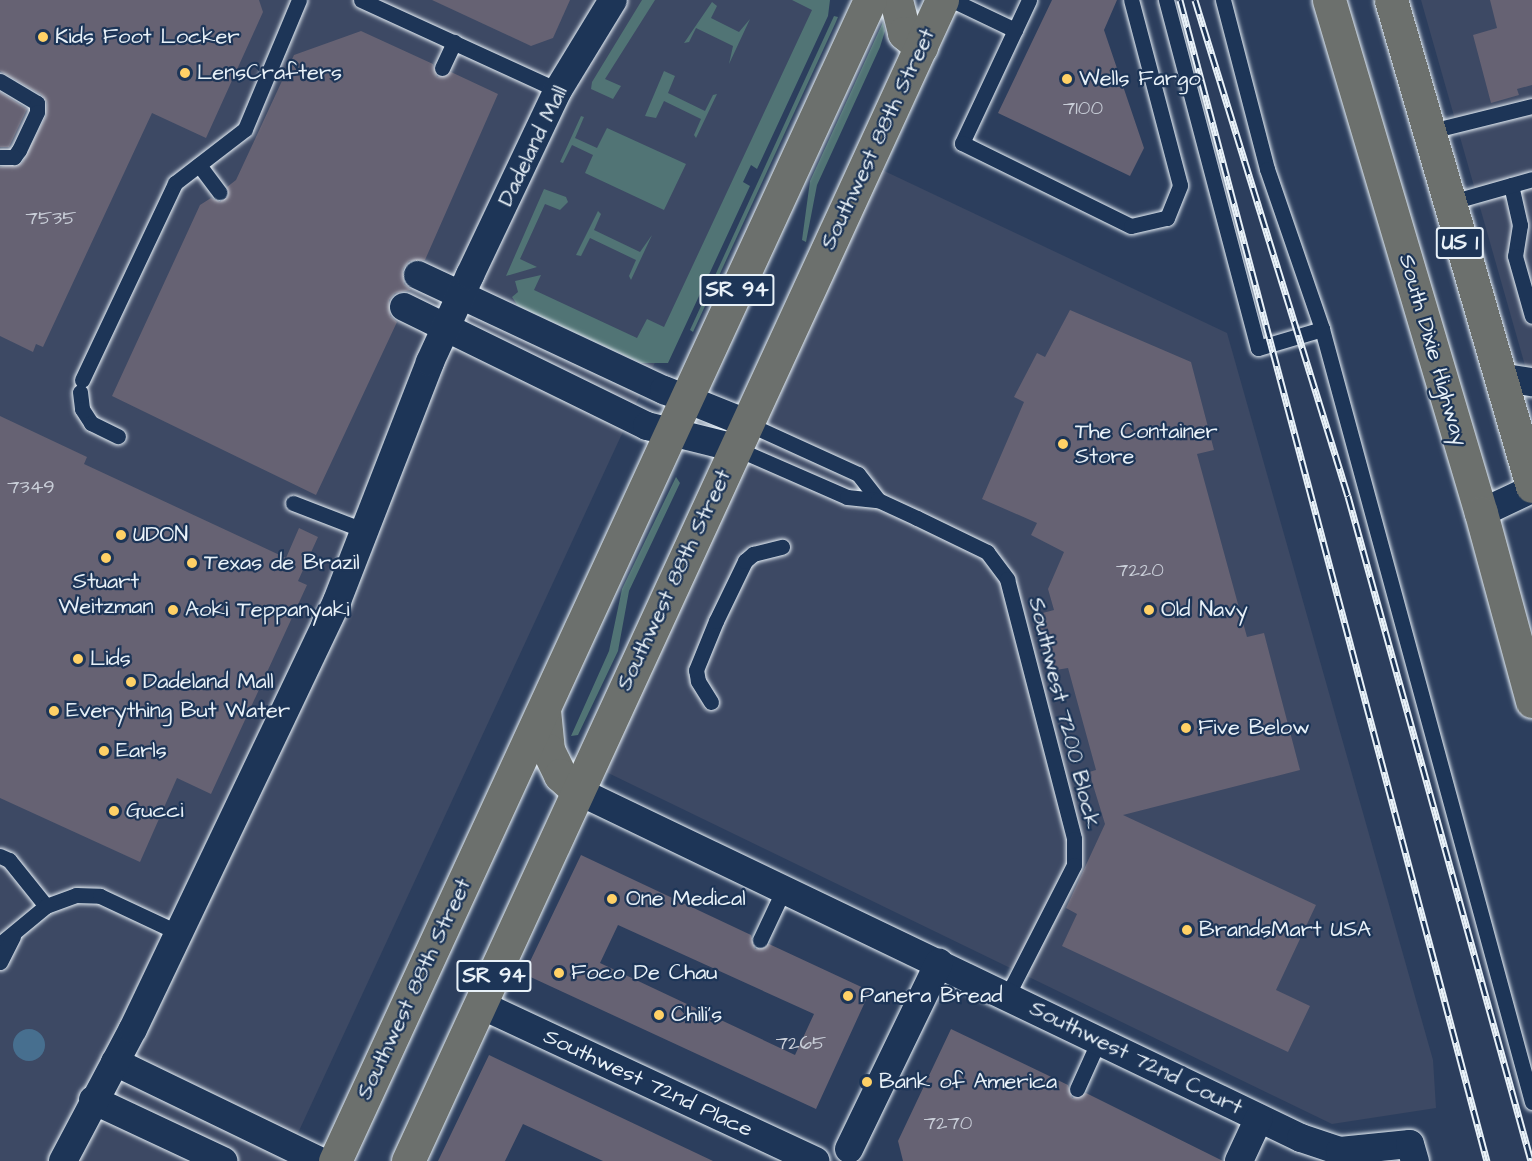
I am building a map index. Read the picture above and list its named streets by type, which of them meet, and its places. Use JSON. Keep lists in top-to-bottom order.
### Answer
{
  "streets": {
    "main road": [
      "Southwest 88th Street",
      "US 1",
      "SR 94",
      "South Dixie Highway"
    ],
    "street": ["Dadeland Mall", "Southwest 72nd Court", "Southwest 72nd Place"],
    "lane": ["Southwest 7200 Block"]
  },
  "crossings": [
    ["Southwest 88th Street", "Southwest 7200 Block"],
    ["Southwest 88th Street", "Southwest 72nd Court"],
    ["Southwest 88th Street", "Southwest 72nd Place"],
    ["Southwest 7200 Block", "Southwest 72nd Court"]
  ],
  "places": [
    "Kids Foot Locker",
    "LensCrafters",
    "Wells Fargo",
    "The Container Store",
    "UDON",
    "Stuart Weitzman",
    "Texas de Brazil",
    "Aoki Teppanyaki",
    "Old Navy",
    "Lids",
    "Dadeland Mall",
    "Everything But Water",
    "Five Below",
    "Earls",
    "Gucci",
    "One Medical",
    "BrandsMart USA",
    "Foco De Chau",
    "Panera Bread",
    "Chili's",
    "Bank of America"
  ],
  "house_numbers": [
    "7100",
    "7535",
    "7349",
    "7220",
    "7265",
    "7270"
  ]
}
